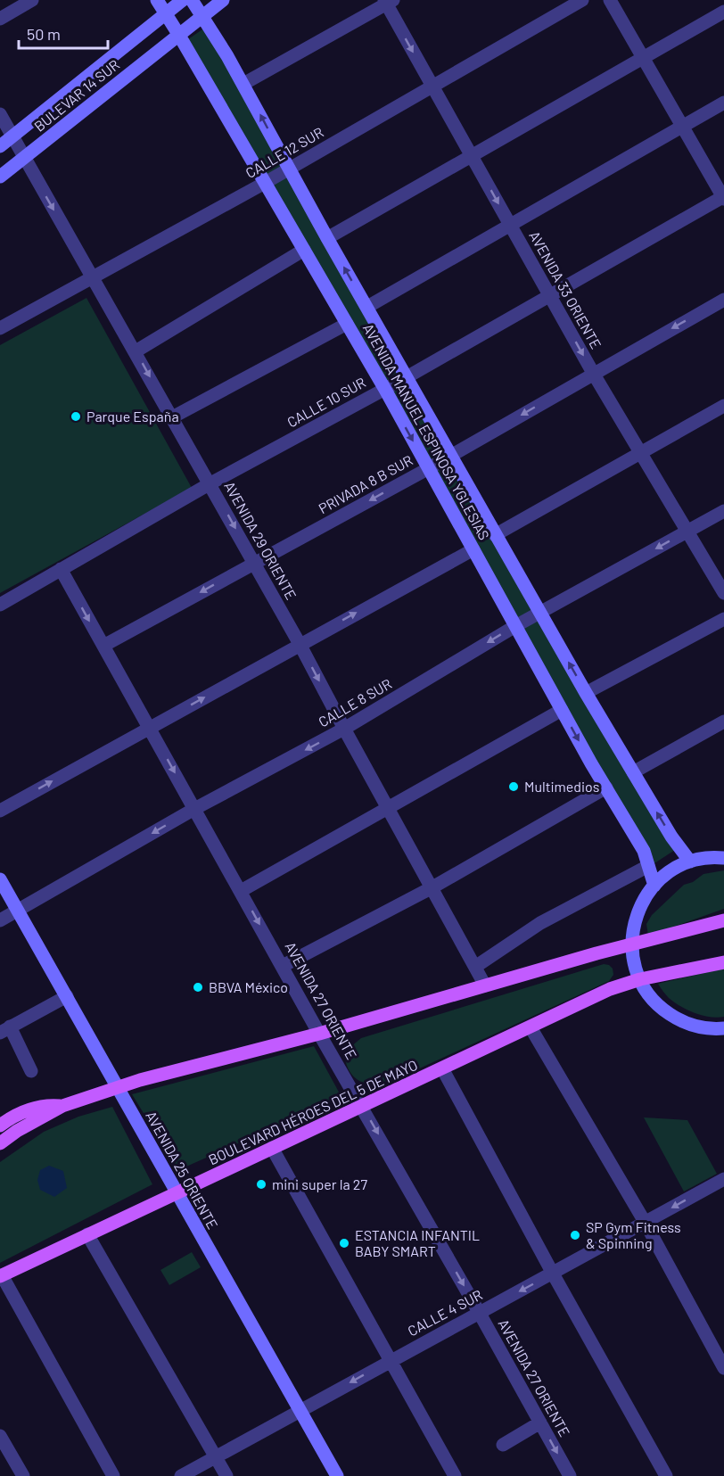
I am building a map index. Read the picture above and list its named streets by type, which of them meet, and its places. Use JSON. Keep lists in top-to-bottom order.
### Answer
{
  "streets": {
    "main road": [
      "BULEVAR 14 SUR",
      "AVENIDA MANUEL ESPINOSA YGLESIAS",
      "BOULEVARD HÉROES DEL 5 DE MAYO",
      "AVENIDA 25 ORIENTE"
    ],
    "street": [
      "CALLE 12 SUR",
      "AVENIDA 33 ORIENTE",
      "CALLE 10 SUR",
      "PRIVADA 8 B SUR",
      "AVENIDA 29 ORIENTE",
      "CALLE 8 SUR",
      "AVENIDA 27 ORIENTE",
      "CALLE 4 SUR"
    ]
  },
  "crossings": [
    ["BULEVAR 14 SUR", "AVENIDA MANUEL ESPINOSA YGLESIAS"],
    ["BULEVAR 14 SUR", "AVENIDA 29 ORIENTE"],
    ["CALLE 12 SUR", "AVENIDA 33 ORIENTE"],
    ["CALLE 12 SUR", "AVENIDA MANUEL ESPINOSA YGLESIAS"],
    ["CALLE 12 SUR", "AVENIDA 29 ORIENTE"],
    ["AVENIDA 33 ORIENTE", "CALLE 10 SUR"],
    ["AVENIDA 33 ORIENTE", "PRIVADA 8 B SUR"],
    ["AVENIDA 33 ORIENTE", "CALLE 8 SUR"],
    ["CALLE 10 SUR", "AVENIDA MANUEL ESPINOSA YGLESIAS"],
    ["CALLE 10 SUR", "AVENIDA 29 ORIENTE"],
    ["CALLE 10 SUR", "AVENIDA 27 ORIENTE"],
    ["AVENIDA MANUEL ESPINOSA YGLESIAS", "PRIVADA 8 B SUR"],
    ["AVENIDA MANUEL ESPINOSA YGLESIAS", "CALLE 8 SUR"],
    ["PRIVADA 8 B SUR", "AVENIDA 29 ORIENTE"],
    ["PRIVADA 8 B SUR", "AVENIDA 27 ORIENTE"],
    ["AVENIDA 29 ORIENTE", "CALLE 8 SUR"],
    ["CALLE 8 SUR", "AVENIDA 27 ORIENTE"],
    ["CALLE 8 SUR", "AVENIDA 25 ORIENTE"],
    ["AVENIDA 27 ORIENTE", "BOULEVARD HÉROES DEL 5 DE MAYO"],
    ["AVENIDA 27 ORIENTE", "CALLE 4 SUR"],
    ["BOULEVARD HÉROES DEL 5 DE MAYO", "AVENIDA 25 ORIENTE"],
    ["AVENIDA 25 ORIENTE", "CALLE 4 SUR"]
  ],
  "one_way": ["AVENIDA 33 ORIENTE", "AVENIDA 29 ORIENTE", "CALLE 4 SUR"],
  "places": [
    "Parque España",
    "Multimedios",
    "BBVA México",
    "mini super la 27",
    "SP Gym Fitness & Spinning",
    "ESTANCIA INFANTIL BABY SMART"
  ],
  "scale_bar": "50 m"
}
